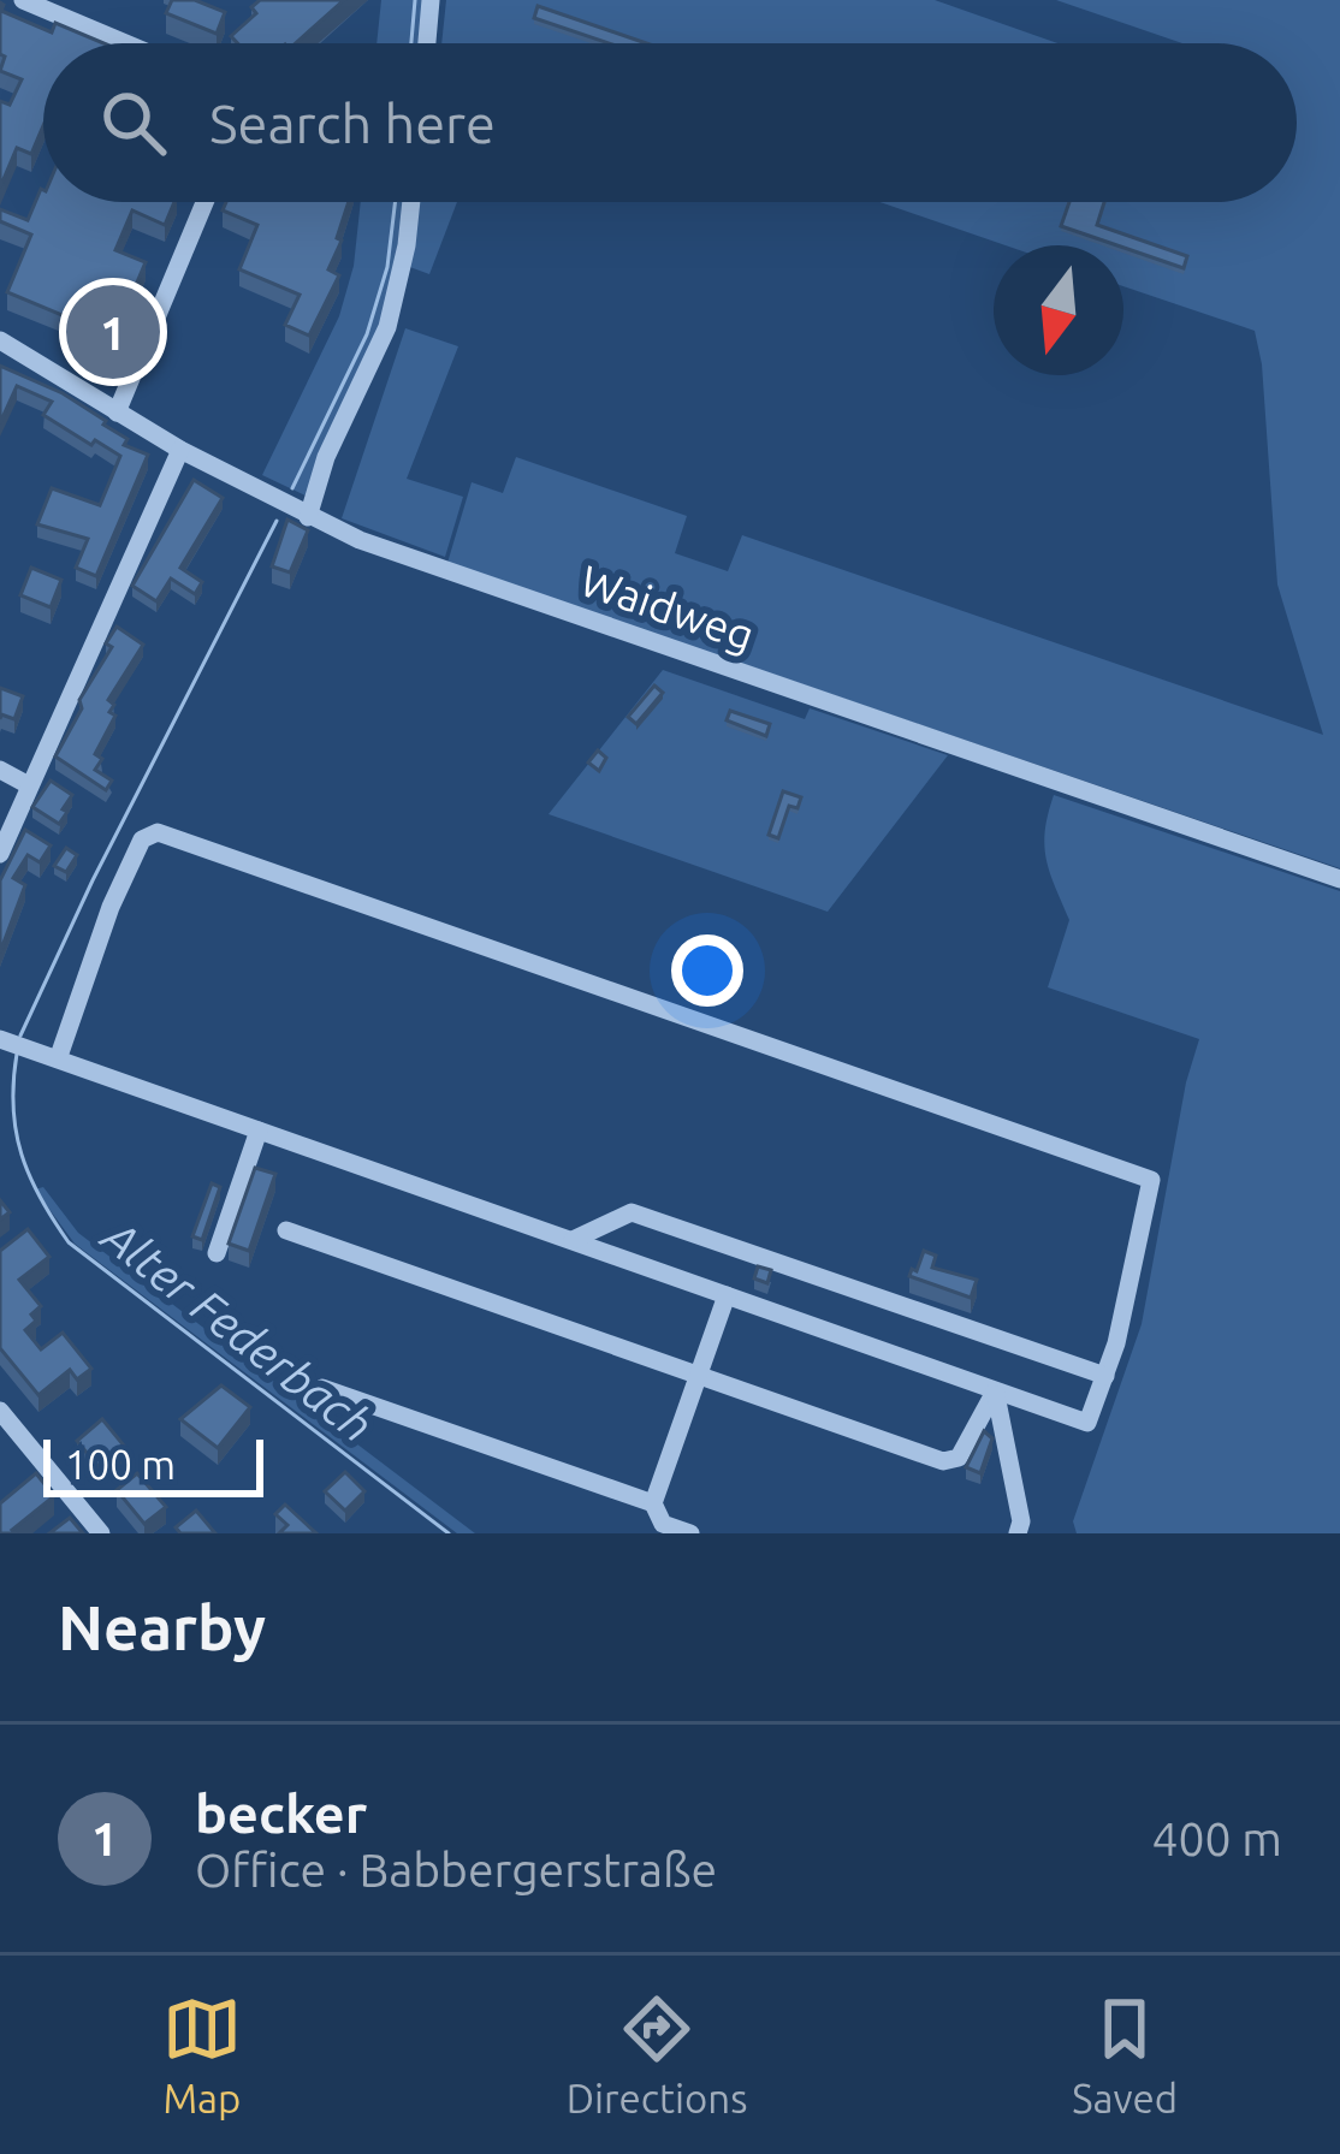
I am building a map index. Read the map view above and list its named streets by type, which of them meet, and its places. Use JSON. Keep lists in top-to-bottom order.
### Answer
{
  "streets": {
    "street": ["Waidweg"]
  },
  "water": ["Alter Federbach"],
  "scale_bar": "100 m",
  "north": "bottom",
  "page": {
    "search": "Search here",
    "pins": "1",
    "scale": "100 m",
    "heading": "Nearby",
    "list": [
      {
        "mark": "1",
        "name": "becker",
        "note": "Office · Babbergerstraße",
        "value": "400 m"
      }
    ],
    "nav": ["Map", "Directions", "Saved"]
  }
}
